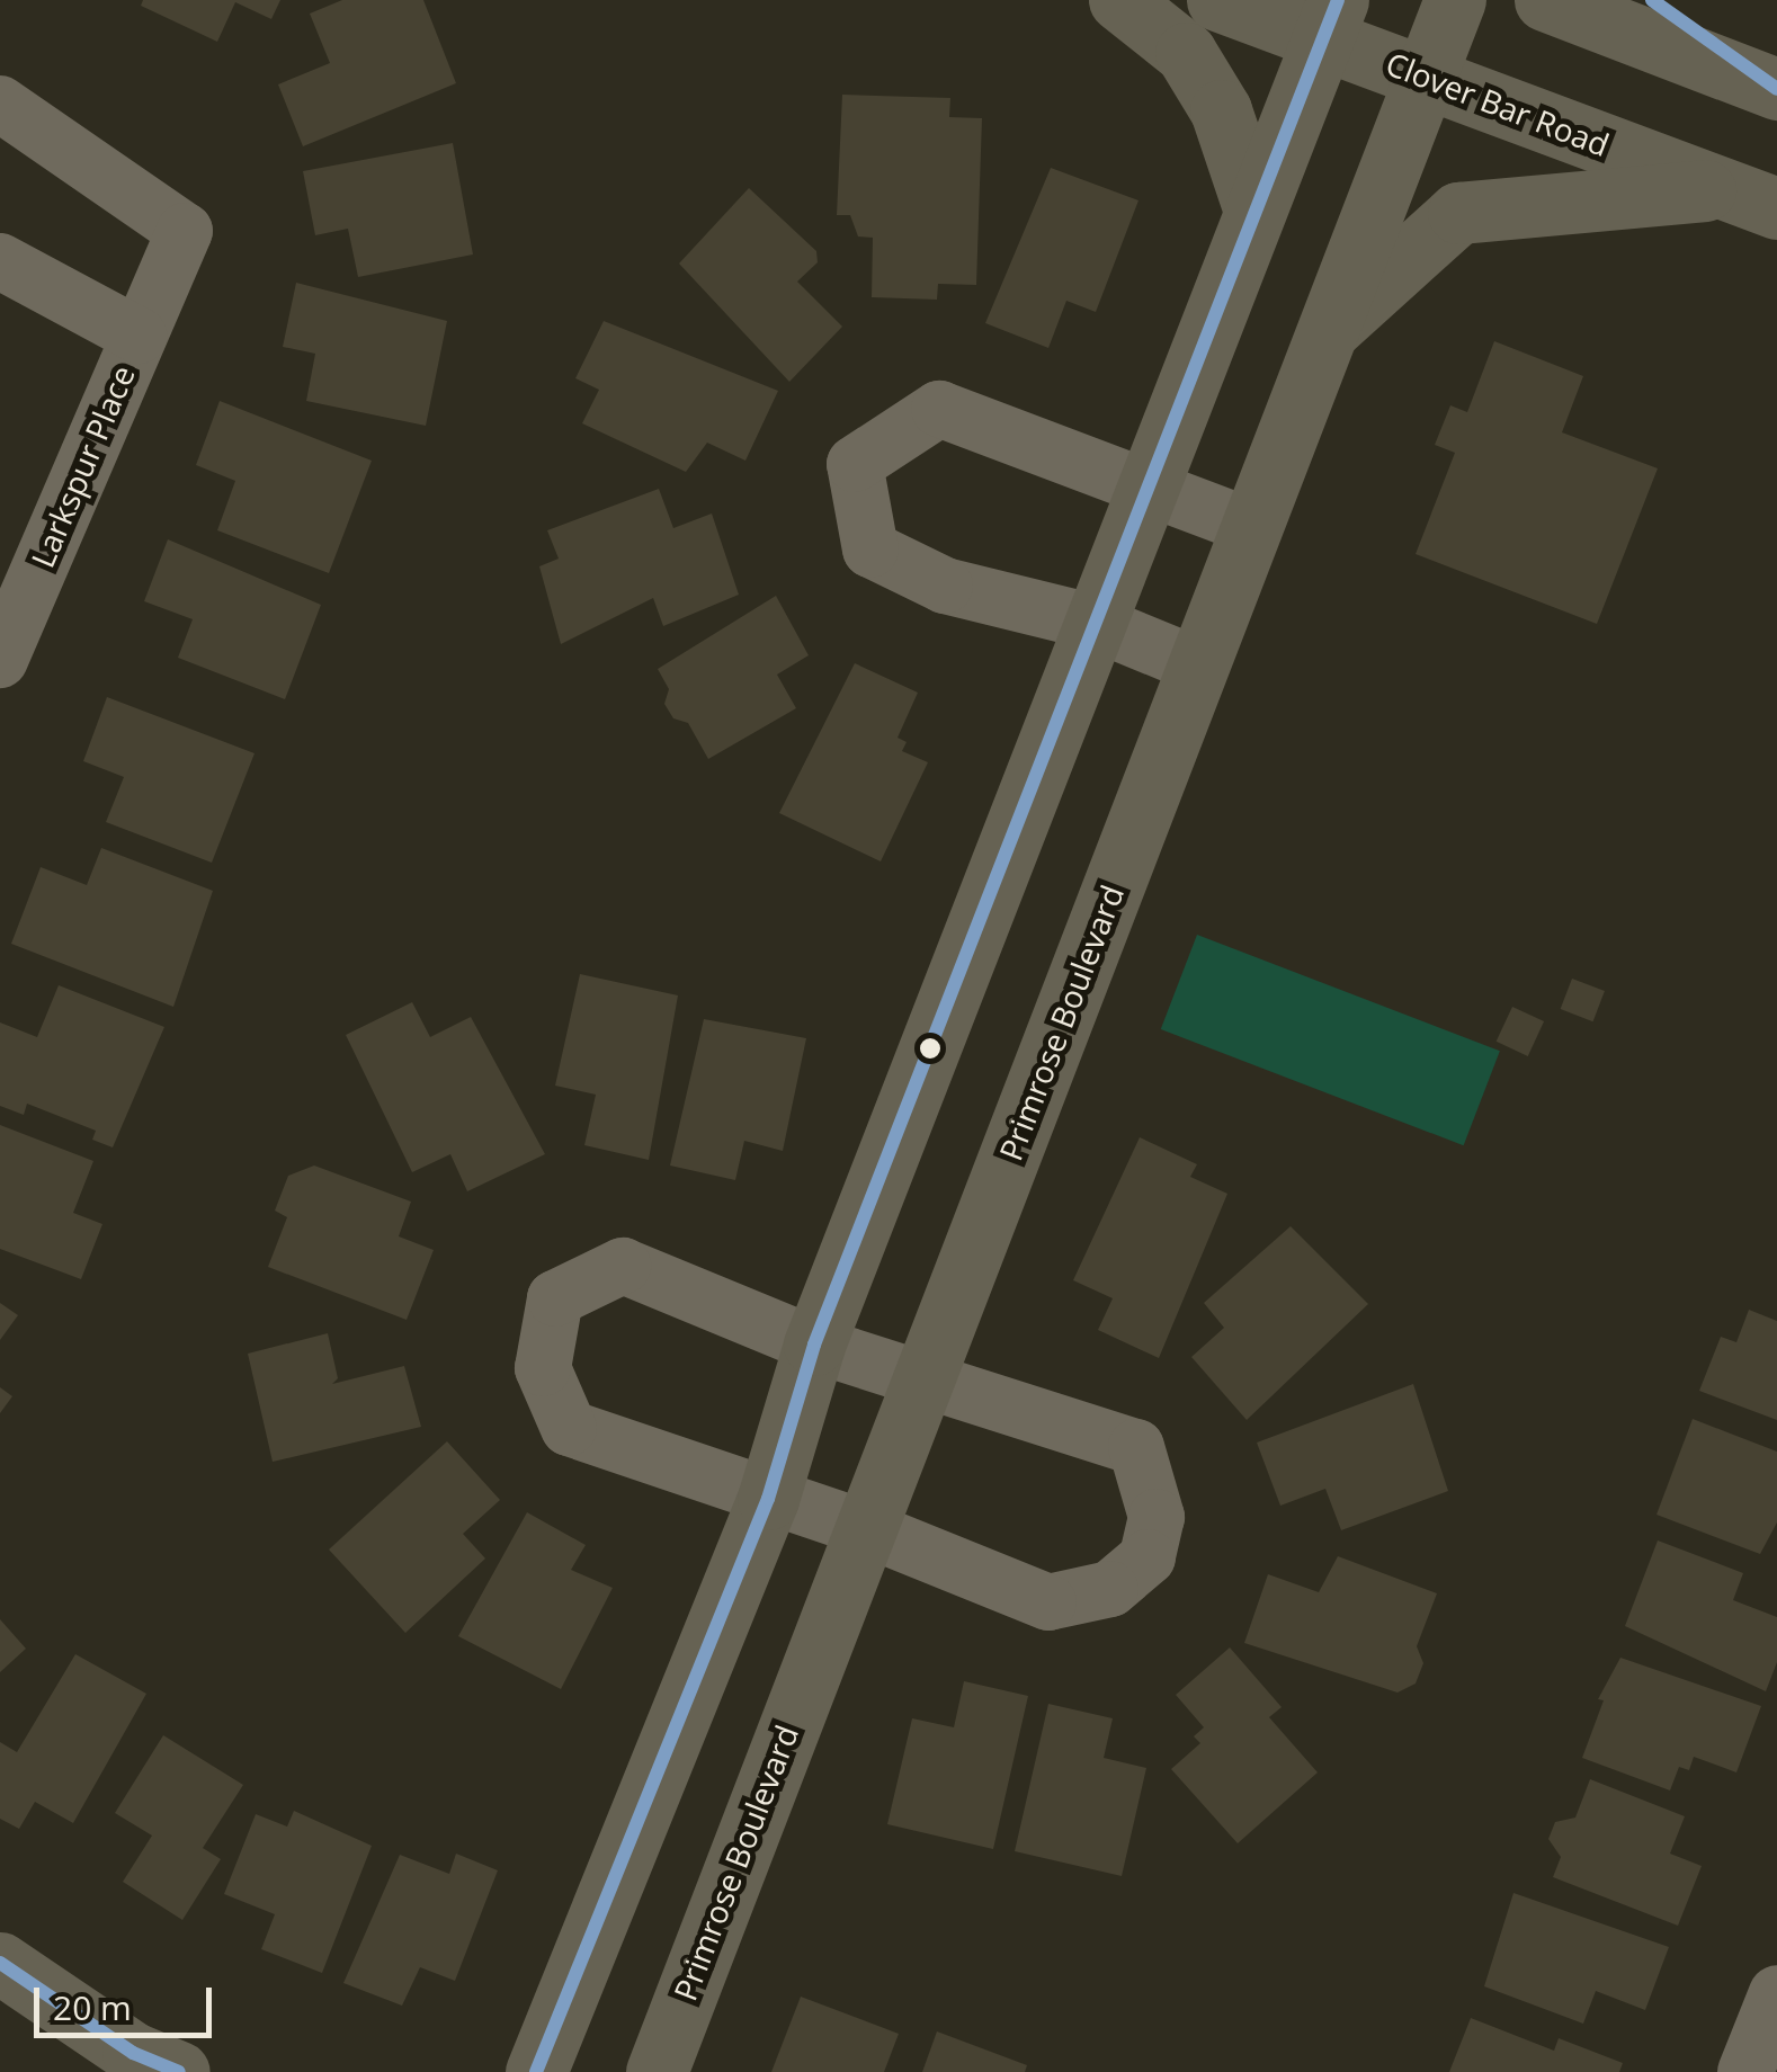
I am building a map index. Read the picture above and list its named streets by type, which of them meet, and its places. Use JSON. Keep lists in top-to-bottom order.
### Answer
{
  "streets": {
    "street": ["Clover Bar Road", "Larkspur Place", "Primrose Boulevard"]
  },
  "crossings": [
    ["Clover Bar Road", "Primrose Boulevard"]
  ],
  "scale_bar": "20 m"
}
